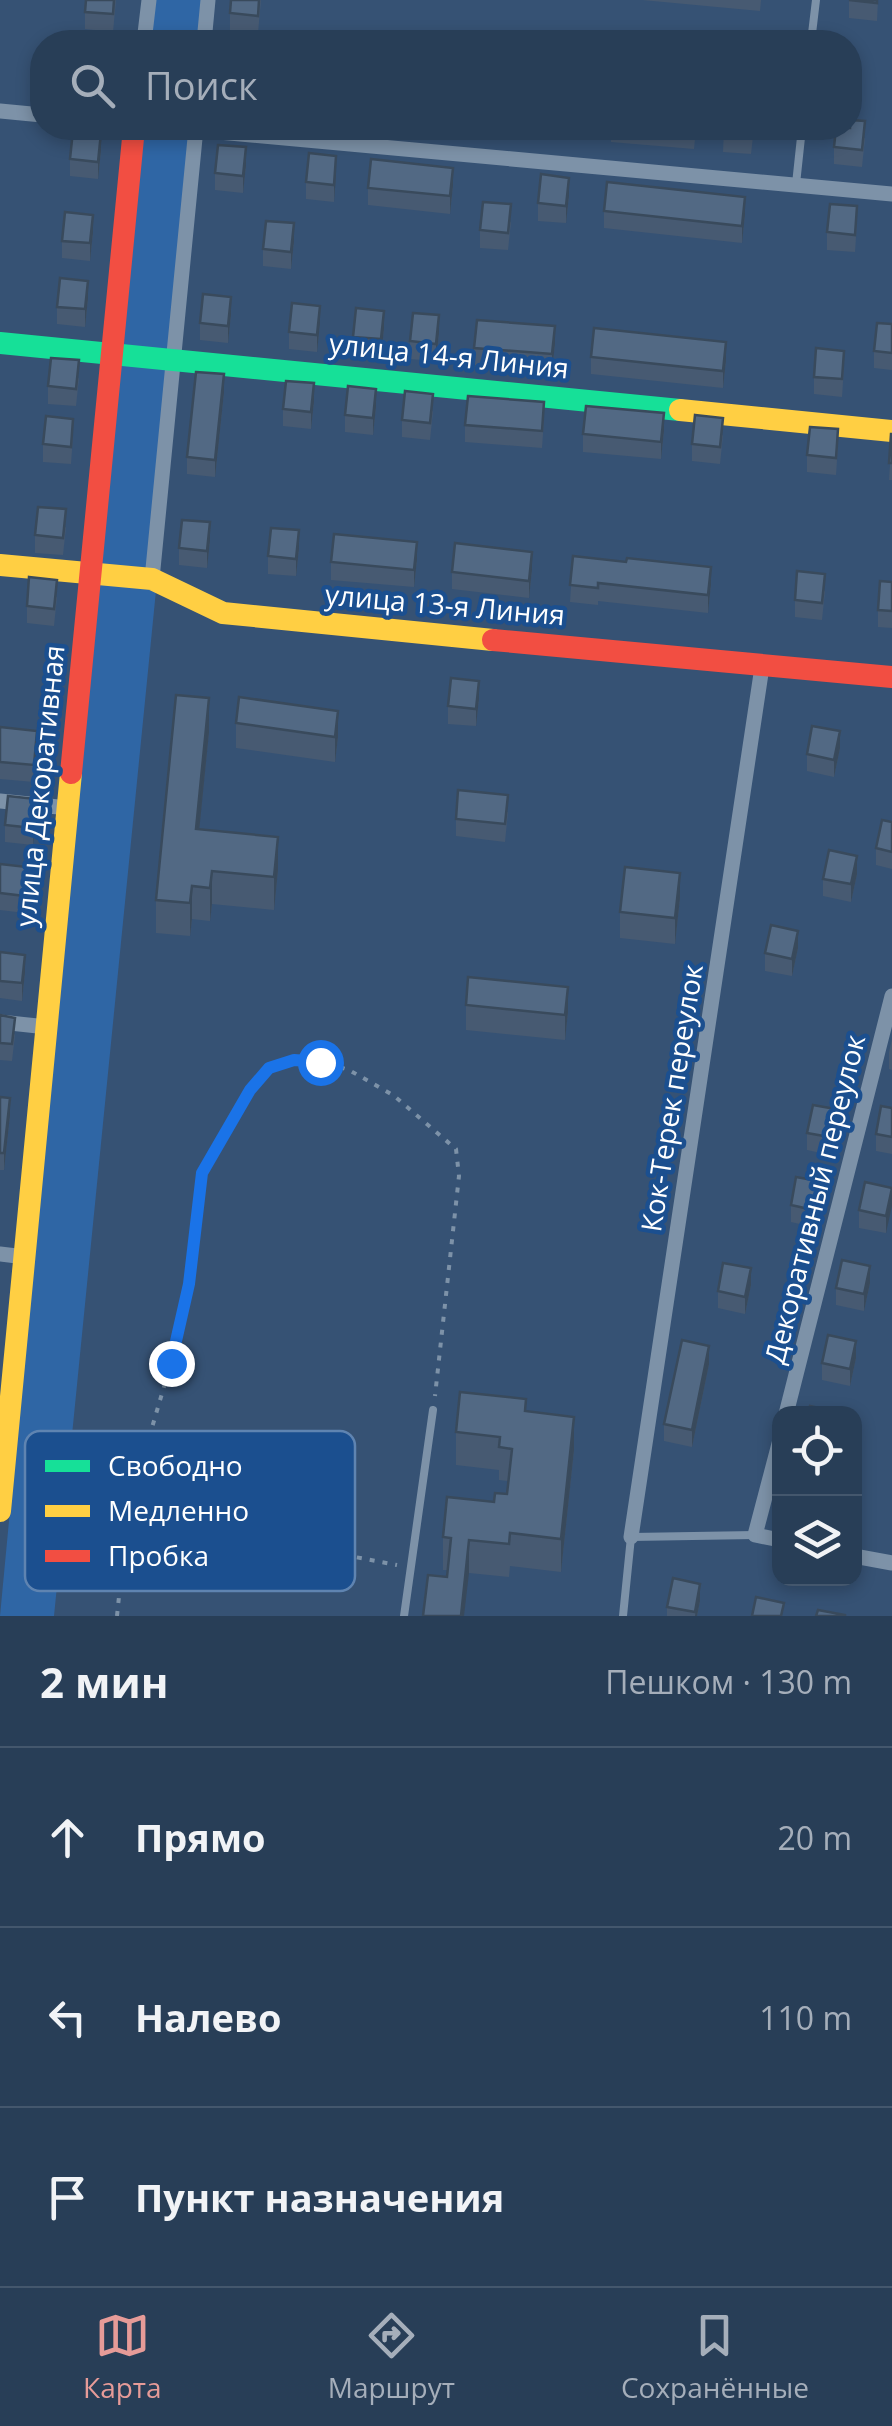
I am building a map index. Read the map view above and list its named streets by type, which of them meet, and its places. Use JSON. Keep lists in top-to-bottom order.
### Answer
{
  "streets": {
    "street": [
      "улица 14-я Линия",
      "улица 13-я Линия",
      "улица Декоративная",
      "Кок-Терек переулок",
      "Декоративный переулок"
    ]
  },
  "crossings": [
    ["улица 14-я Линия", "улица Декоративная"],
    ["улица 13-я Линия", "улица Декоративная"],
    ["улица 13-я Линия", "Кок-Терек переулок"]
  ],
  "legend": ["Свободно", "Медленно", "Пробка"],
  "page": {
    "search": "Поиск",
    "heading": ["2 мин", "Пешком · 130 m"],
    "list": [
      ["Прямо", "20 m"],
      ["Налево", "110 m"],
      "Пункт назначения"
    ],
    "nav": ["Карта", "Маршрут", "Сохранённые"]
  }
}
